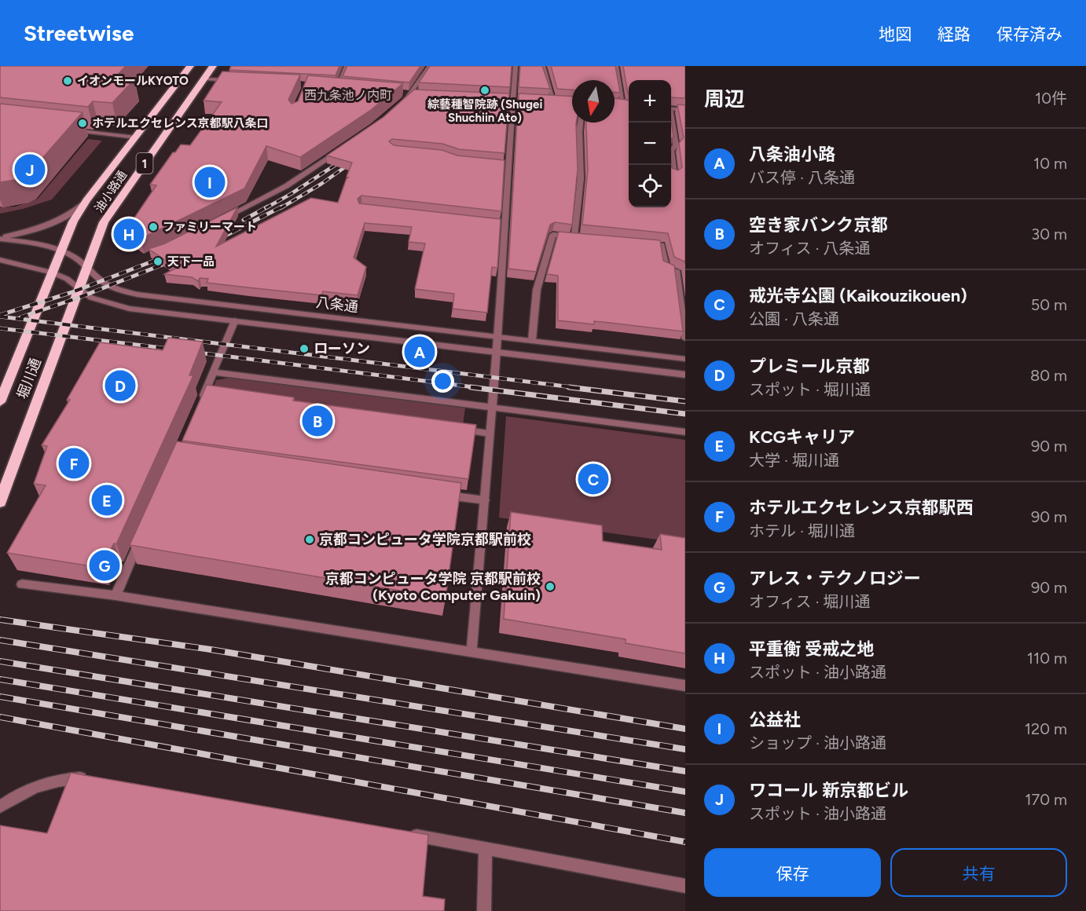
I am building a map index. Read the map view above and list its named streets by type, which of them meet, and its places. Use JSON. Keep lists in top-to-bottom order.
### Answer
{
  "streets": {
    "highway": ["1", "油小路通", "堀川通"],
    "street": ["八条通"]
  },
  "crossings": [
    ["油小路通", "八条通"],
    ["油小路通", "堀川通"],
    ["八条通", "堀川通"]
  ],
  "districts": ["西九条池ノ内町"],
  "places": [
    "イオンモールKYOTO",
    "綜藝種智院跡 (Shugei Shuchiin Ato)",
    "ホテルエクセレンス京都駅八条口",
    "ファミリーマート",
    "天下一品",
    "ローソン",
    "京都コンピュータ学院京都駅前校",
    "京都コンピュータ学院 京都駅前校 (Kyoto Computer Gakuin)"
  ],
  "north": "bottom",
  "page": {
    "header": "Streetwise",
    "nav": ["地図", "経路", "保存済み"],
    "heading": ["周辺", "10件"],
    "map_buttons": ["+", "−"],
    "list": [
      {
        "mark": "A",
        "name": "八条油小路",
        "note": "バス停 · 八条通",
        "value": "10 m"
      },
      {
        "mark": "B",
        "name": "空き家バンク京都",
        "note": "オフィス · 八条通",
        "value": "30 m"
      },
      {
        "mark": "C",
        "name": "戒光寺公園 (Kaikouzikouen)",
        "note": "公園 · 八条通",
        "value": "50 m"
      },
      {
        "mark": "D",
        "name": "プレミール京都",
        "note": "スポット · 堀川通",
        "value": "80 m"
      },
      {
        "mark": "E",
        "name": "KCGキャリア",
        "note": "大学 · 堀川通",
        "value": "90 m"
      },
      {
        "mark": "F",
        "name": "ホテルエクセレンス京都駅西",
        "note": "ホテル · 堀川通",
        "value": "90 m"
      },
      {
        "mark": "G",
        "name": "アレス・テクノロジー",
        "note": "オフィス · 堀川通",
        "value": "90 m"
      },
      {
        "mark": "H",
        "name": "平重衡 受戒之地",
        "note": "スポット · 油小路通",
        "value": "110 m"
      },
      {
        "mark": "I",
        "name": "公益社",
        "note": "ショップ · 油小路通",
        "value": "120 m"
      },
      {
        "mark": "J",
        "name": "ワコール 新京都ビル",
        "note": "スポット · 油小路通",
        "value": "170 m"
      }
    ],
    "pins": [
      "J",
      "I",
      "H",
      "A",
      "D",
      "B",
      "F",
      "C",
      "E",
      "G"
    ],
    "buttons": ["保存", "共有"]
  }
}
